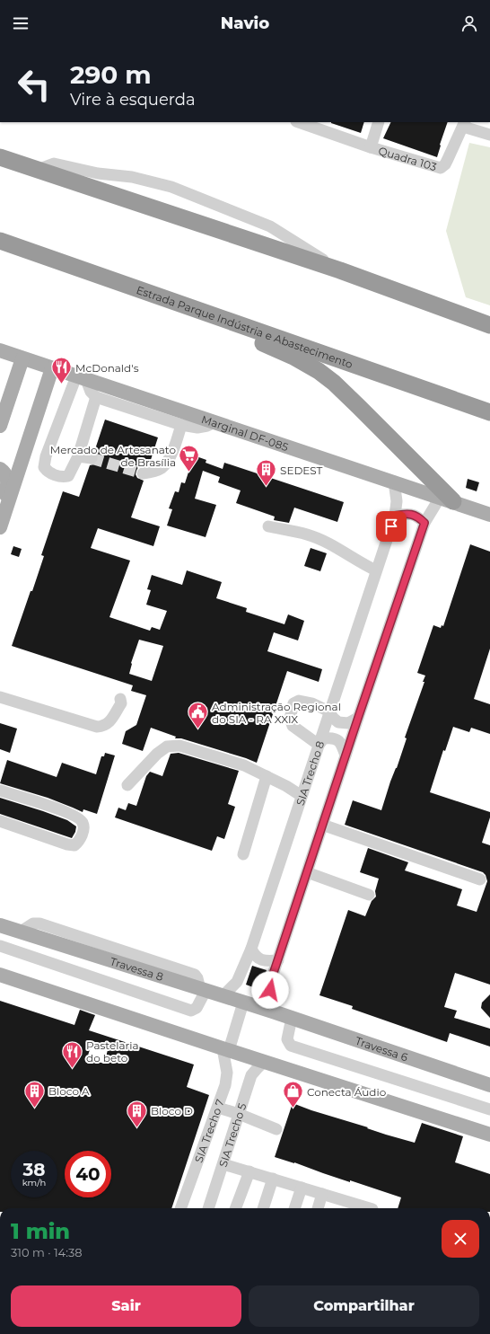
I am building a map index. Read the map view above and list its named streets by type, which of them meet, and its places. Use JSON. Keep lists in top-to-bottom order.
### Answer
{
  "streets": {
    "highway": ["Estrada Parque Indústria e Abastecimento"],
    "main road": ["Marginal DF-085", "Travessa 8", "Travessa 6"],
    "street": [
      "Quadra 103",
      "SIA Trecho 8",
      "SIA Trecho 7",
      "SIA Trecho 5"
    ]
  },
  "crossings": [
    ["Marginal DF-085", "SIA Trecho 8"],
    ["SIA Trecho 8", "Travessa 8"],
    ["Travessa 8", "Travessa 6"]
  ],
  "places": {
    "restaurant": ["McDonald's", "Pastelaria do beto"],
    "supermarket": ["Mercado de Artesanato de Brasília"],
    "building": ["SEDEST", "Bloco A", "Bloco D"],
    "public building": ["Administração Regional do SIA - RA XXIX"],
    "shop": ["Conecta Áudio"]
  },
  "page": {
    "header": "Navio",
    "turn": ["290 m", "Vire à esquerda"],
    "speed": "38 km/h",
    "limit": "40",
    "heading": ["1 min", "310 m · 14:38"],
    "buttons": ["Sair", "Compartilhar"]
  }
}
